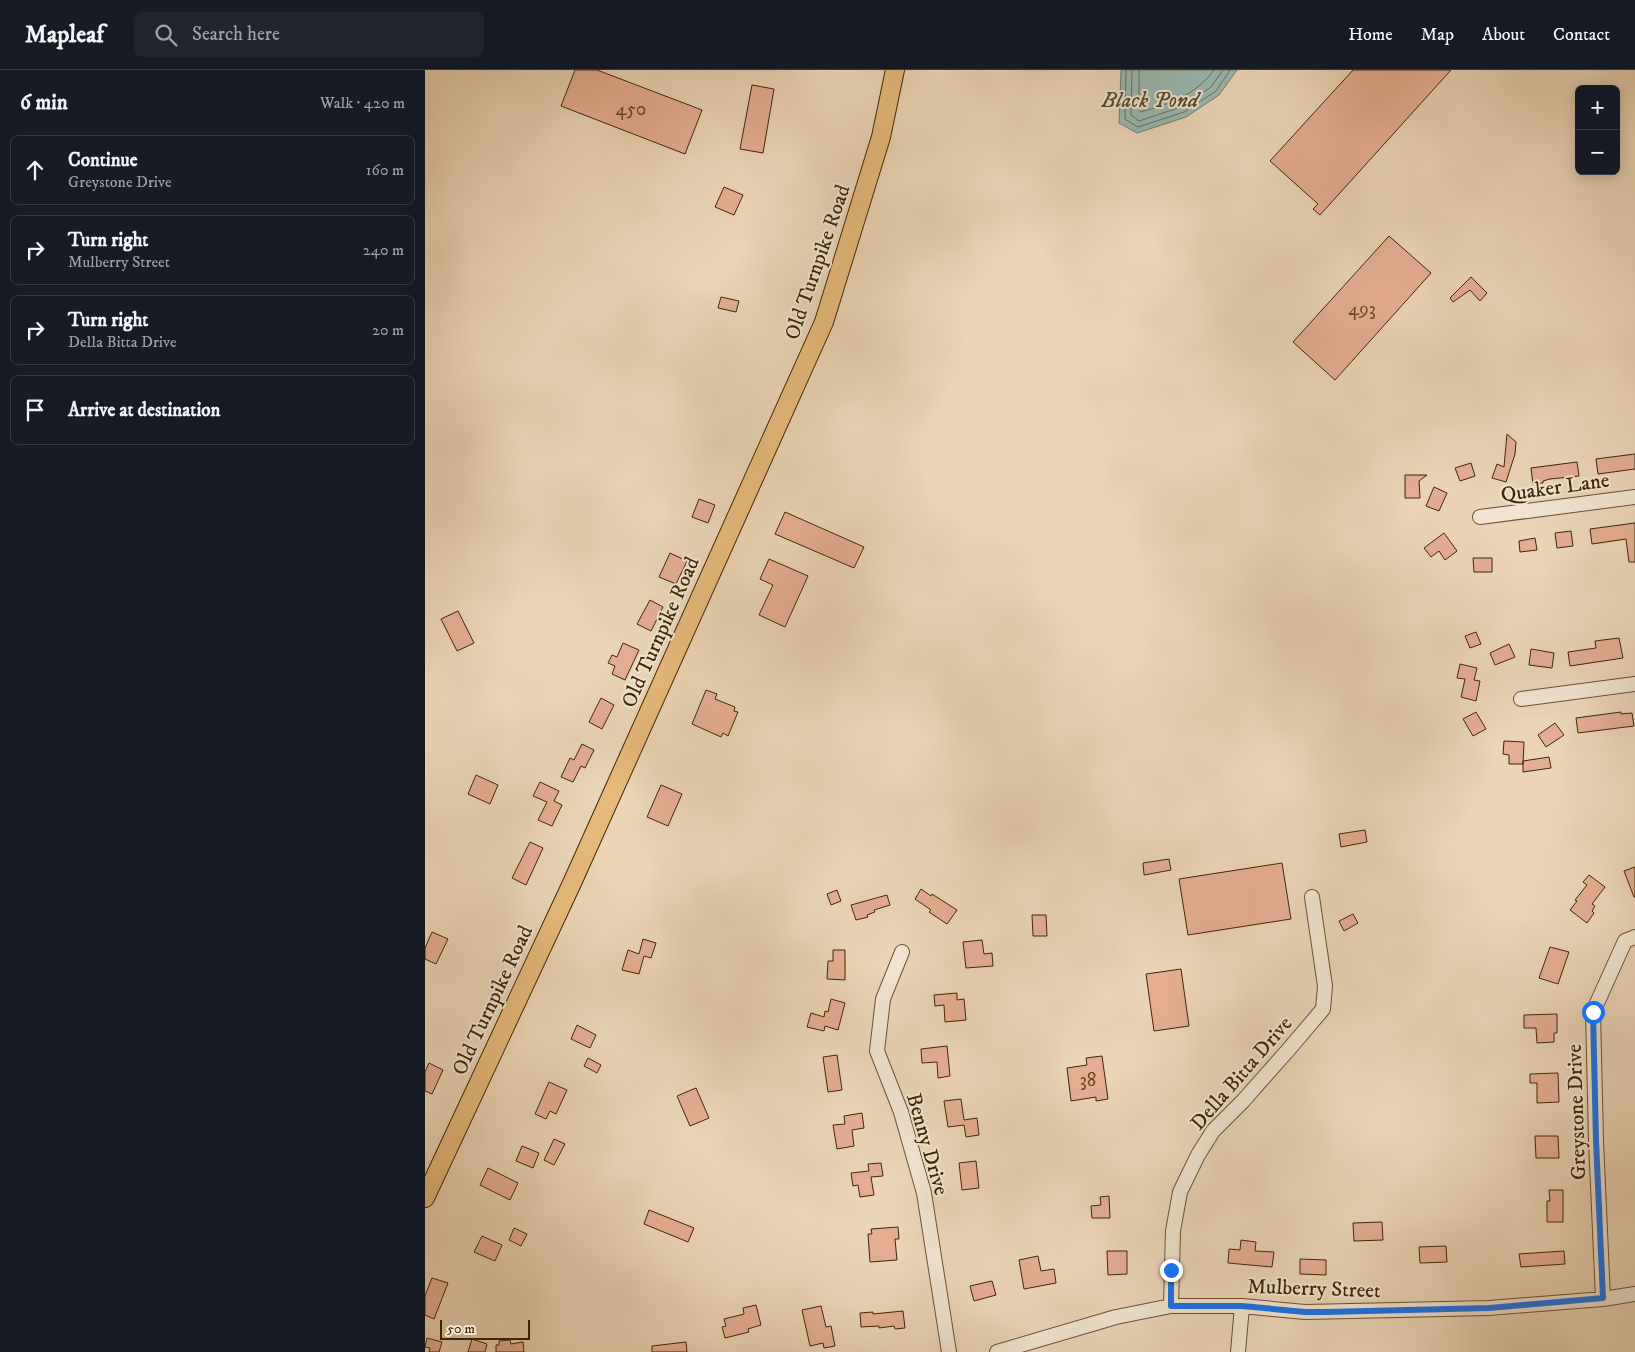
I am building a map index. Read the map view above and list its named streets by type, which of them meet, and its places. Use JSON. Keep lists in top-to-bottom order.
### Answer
{
  "streets": {
    "main road": ["Old Turnpike Road"],
    "street": [
      "Quaker Lane",
      "Della Bitta Drive",
      "Greystone Drive",
      "Benny Drive",
      "Mulberry Street"
    ]
  },
  "crossings": [
    ["Della Bitta Drive", "Mulberry Street"],
    ["Greystone Drive", "Mulberry Street"]
  ],
  "water": ["Black Pond"],
  "house_numbers": ["450", "493", "38"],
  "scale_bar": "50 m",
  "page": {
    "header": "Mapleaf",
    "search": "Search here",
    "nav": [
      "Home",
      "Map",
      "About",
      "Contact"
    ],
    "heading": ["6 min", "Walk · 420 m"],
    "map_buttons": ["+", "−"],
    "list": [
      ["Continue", "Greystone Drive", "160 m"],
      ["Turn right", "Mulberry Street", "240 m"],
      ["Turn right", "Della Bitta Drive", "20 m"],
      "Arrive at destination"
    ],
    "scale": "50 m"
  }
}
